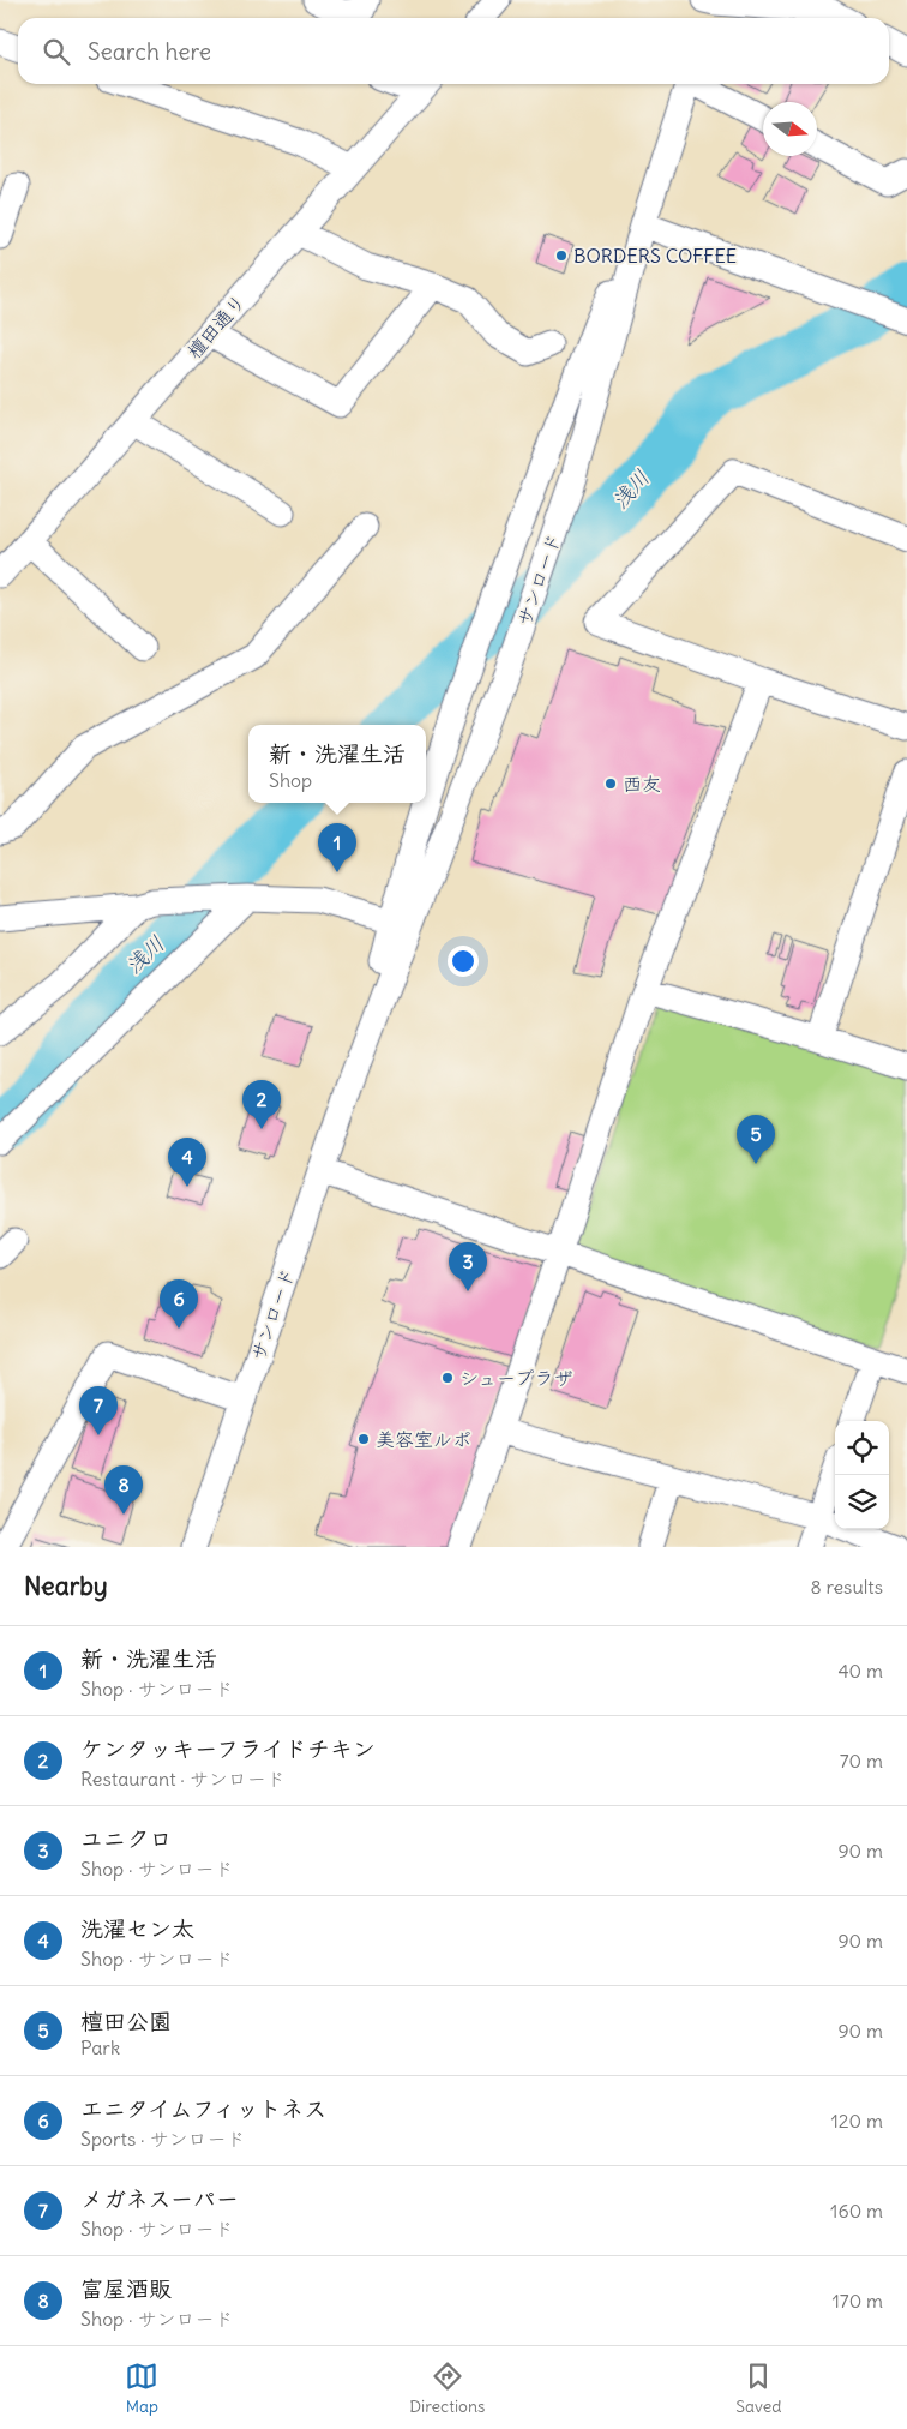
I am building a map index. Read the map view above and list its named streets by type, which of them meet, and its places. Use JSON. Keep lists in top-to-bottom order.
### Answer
{
  "streets": {
    "street": ["檀田通り", "サンロード"]
  },
  "water": ["浅川"],
  "places": [
    "BORDERS COFFEE",
    "西友",
    "シュープラザ",
    "美容室ルポ"
  ],
  "north": "right",
  "page": {
    "search": "Search here",
    "popup": ["新・洗濯生活", "Shop"],
    "pins": [
      "1",
      "2",
      "5",
      "4",
      "3",
      "6",
      "7",
      "8"
    ],
    "heading": ["Nearby", "8 results"],
    "list": [
      {
        "mark": "1",
        "name": "新・洗濯生活",
        "note": "Shop · サンロード",
        "value": "40 m"
      },
      {
        "mark": "2",
        "name": "ケンタッキーフライドチキン",
        "note": "Restaurant · サンロード",
        "value": "70 m"
      },
      {
        "mark": "3",
        "name": "ユニクロ",
        "note": "Shop · サンロード",
        "value": "90 m"
      },
      {
        "mark": "4",
        "name": "洗濯セン太",
        "note": "Shop · サンロード",
        "value": "90 m"
      },
      {
        "mark": "5",
        "name": "檀田公園",
        "note": "Park",
        "value": "90 m"
      },
      {
        "mark": "6",
        "name": "エニタイムフィットネス",
        "note": "Sports · サンロード",
        "value": "120 m"
      },
      {
        "mark": "7",
        "name": "メガネスーパー",
        "note": "Shop · サンロード",
        "value": "160 m"
      },
      {
        "mark": "8",
        "name": "富屋酒販",
        "note": "Shop · サンロード",
        "value": "170 m"
      }
    ],
    "nav": ["Map", "Directions", "Saved"]
  }
}
